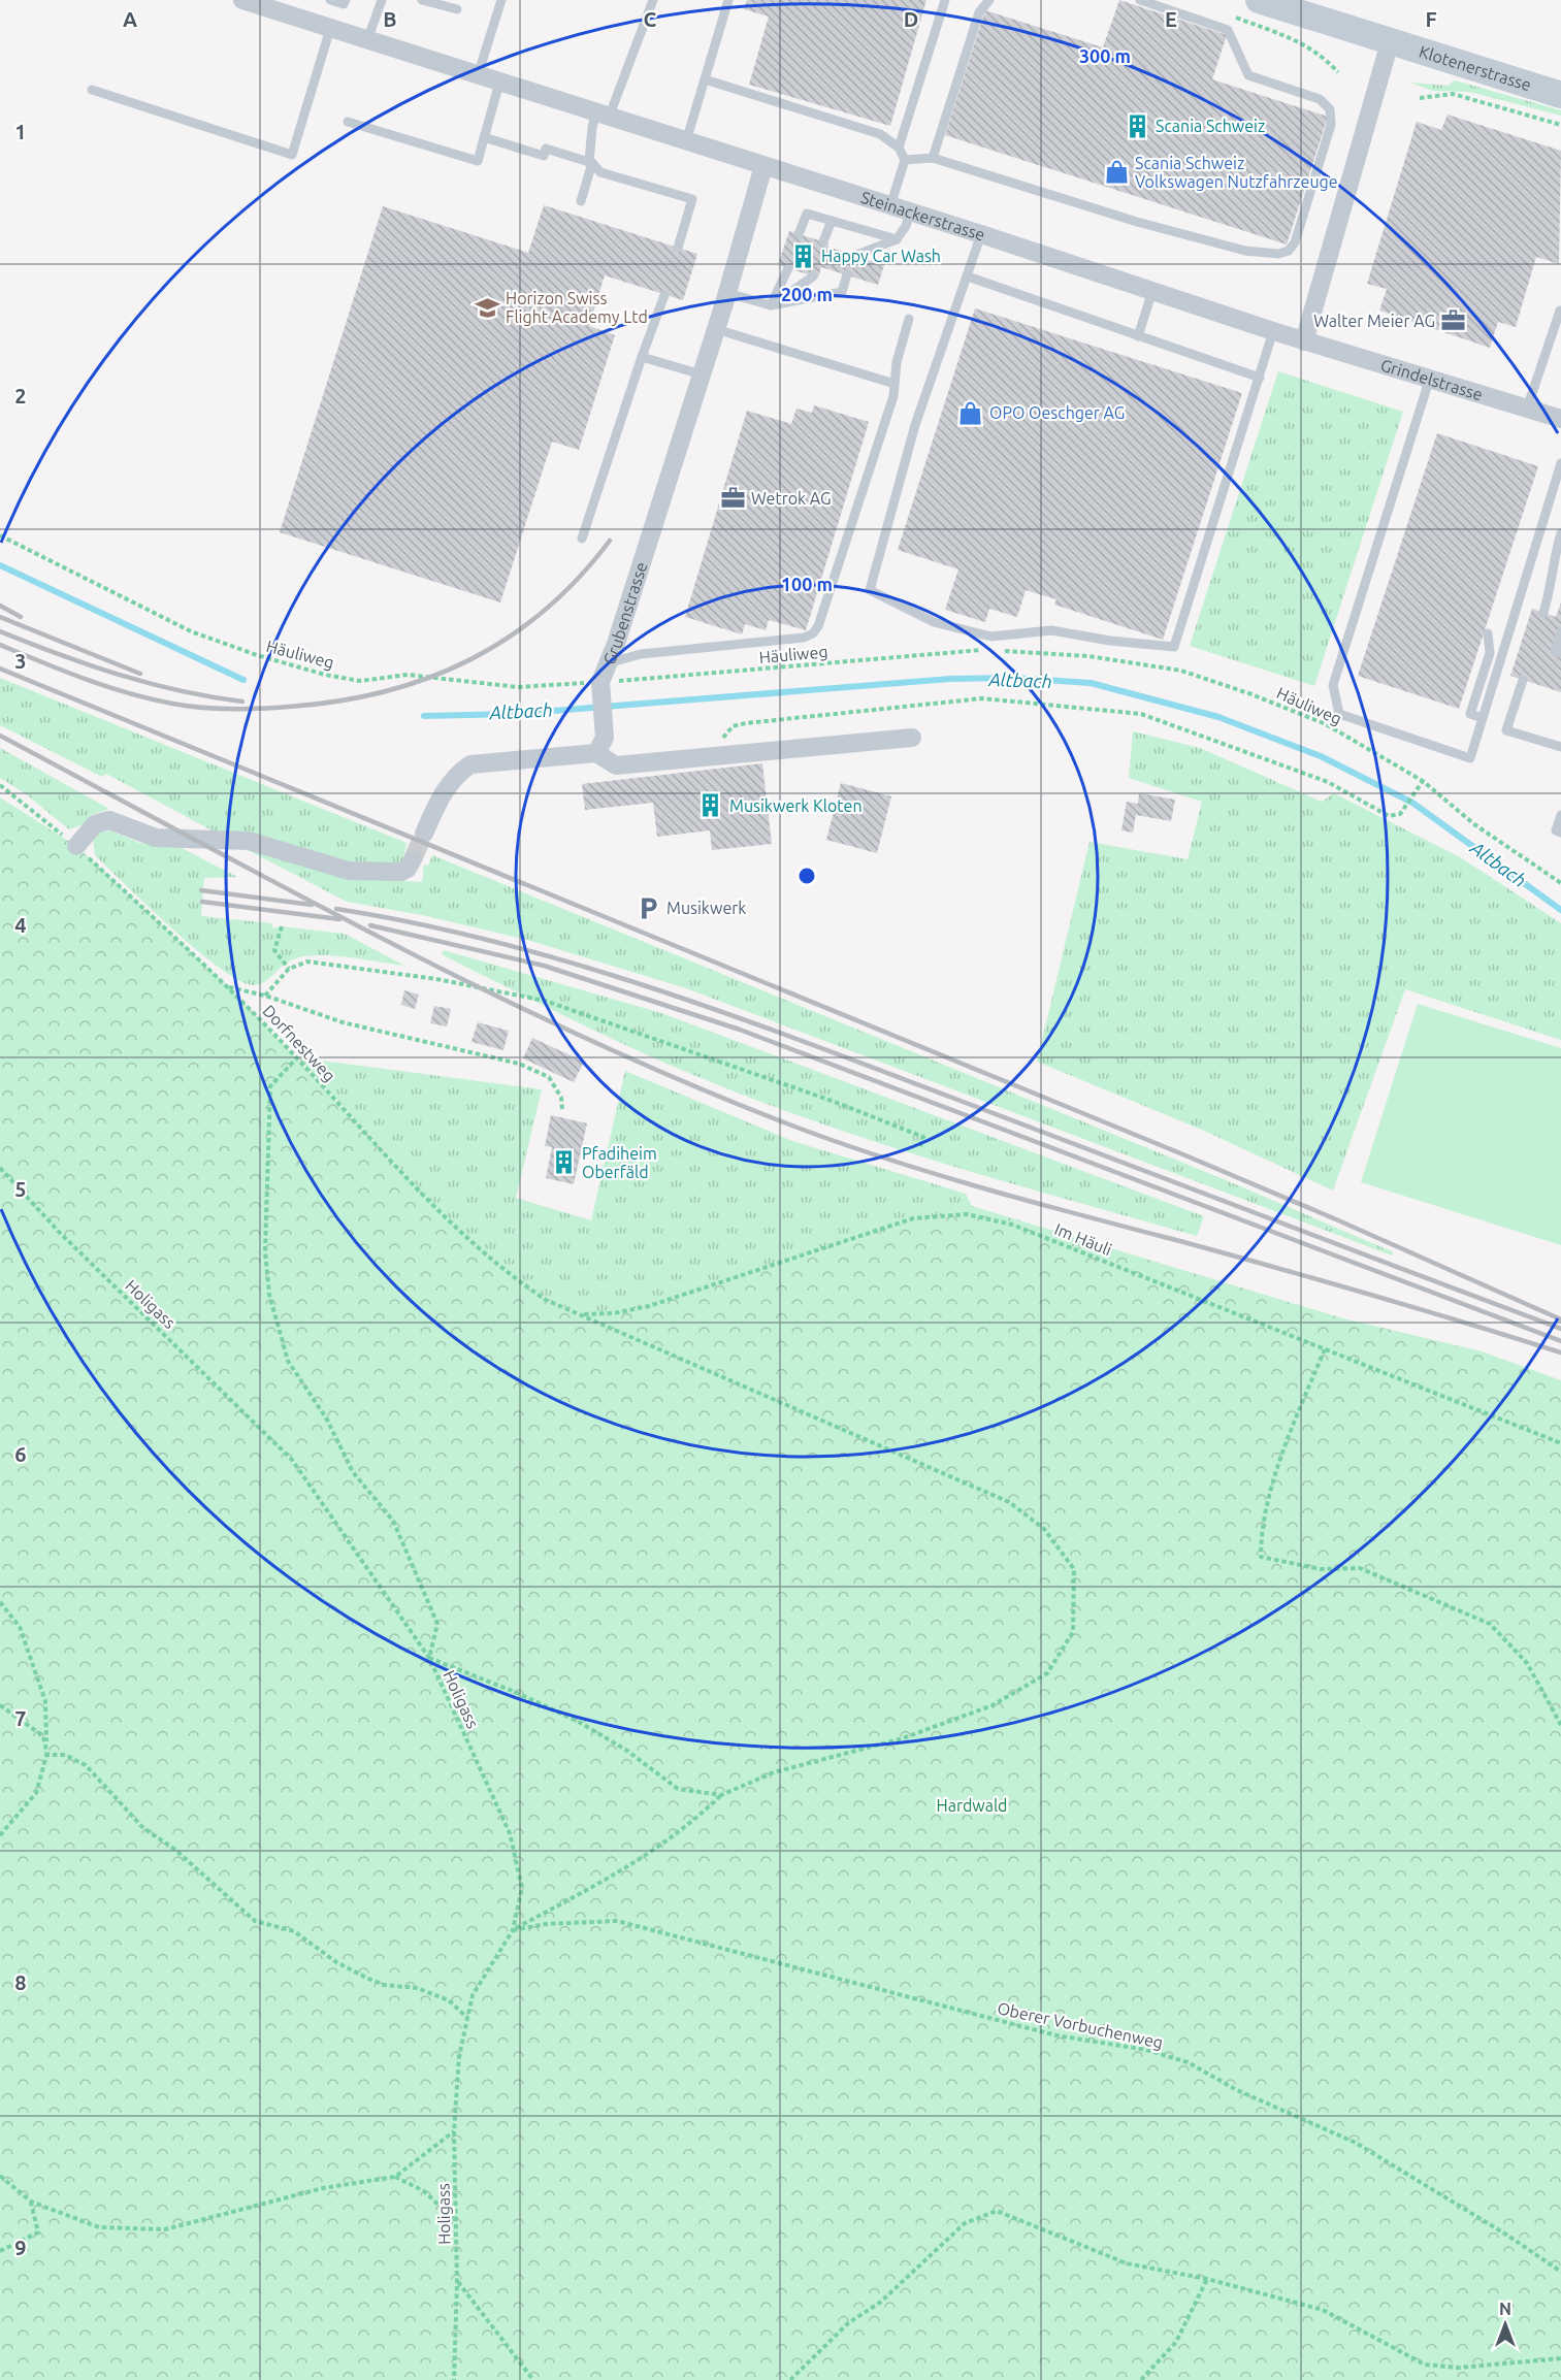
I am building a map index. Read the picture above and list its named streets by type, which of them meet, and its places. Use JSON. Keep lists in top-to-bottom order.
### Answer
{
  "streets": {
    "main road": ["Klotenerstrasse"],
    "street": ["Steinackerstrasse", "Grindelstrasse", "Grubenstrasse"],
    "path": [
      "Häuliweg",
      "Dorfnestweg",
      "Im Häuli",
      "Holigass",
      "Oberer Vorbuchenweg"
    ]
  },
  "crossings": [
    ["Steinackerstrasse", "Grindelstrasse"],
    ["Steinackerstrasse", "Grubenstrasse"],
    ["Grubenstrasse", "Häuliweg"],
    ["Dorfnestweg", "Im Häuli"],
    ["Holigass", "Oberer Vorbuchenweg"]
  ],
  "water": ["Altbach"],
  "parks": ["Hardwald"],
  "places": {
    "building": [
      "Scania Schweiz",
      "Happy Car Wash",
      "Musikwerk Kloten",
      "Pfadiheim Oberfäld"
    ],
    "shop": ["Scania Schweiz Volkswagen Nutzfahrzeuge", "OPO Oeschger AG"],
    "school or university": ["Horizon Swiss Flight Academy Ltd"],
    "office": ["Walter Meier AG", "Wetrok AG"],
    "parking": ["Musikwerk"]
  },
  "north": "top",
  "grid": {
    "columns": [
      "A",
      "B",
      "C",
      "D",
      "E",
      "F"
    ],
    "rows": [
      "1",
      "2",
      "3",
      "4",
      "5",
      "6",
      "7",
      "8",
      "9"
    ]
  },
  "rings": ["300 m", "200 m", "100 m"]
}
